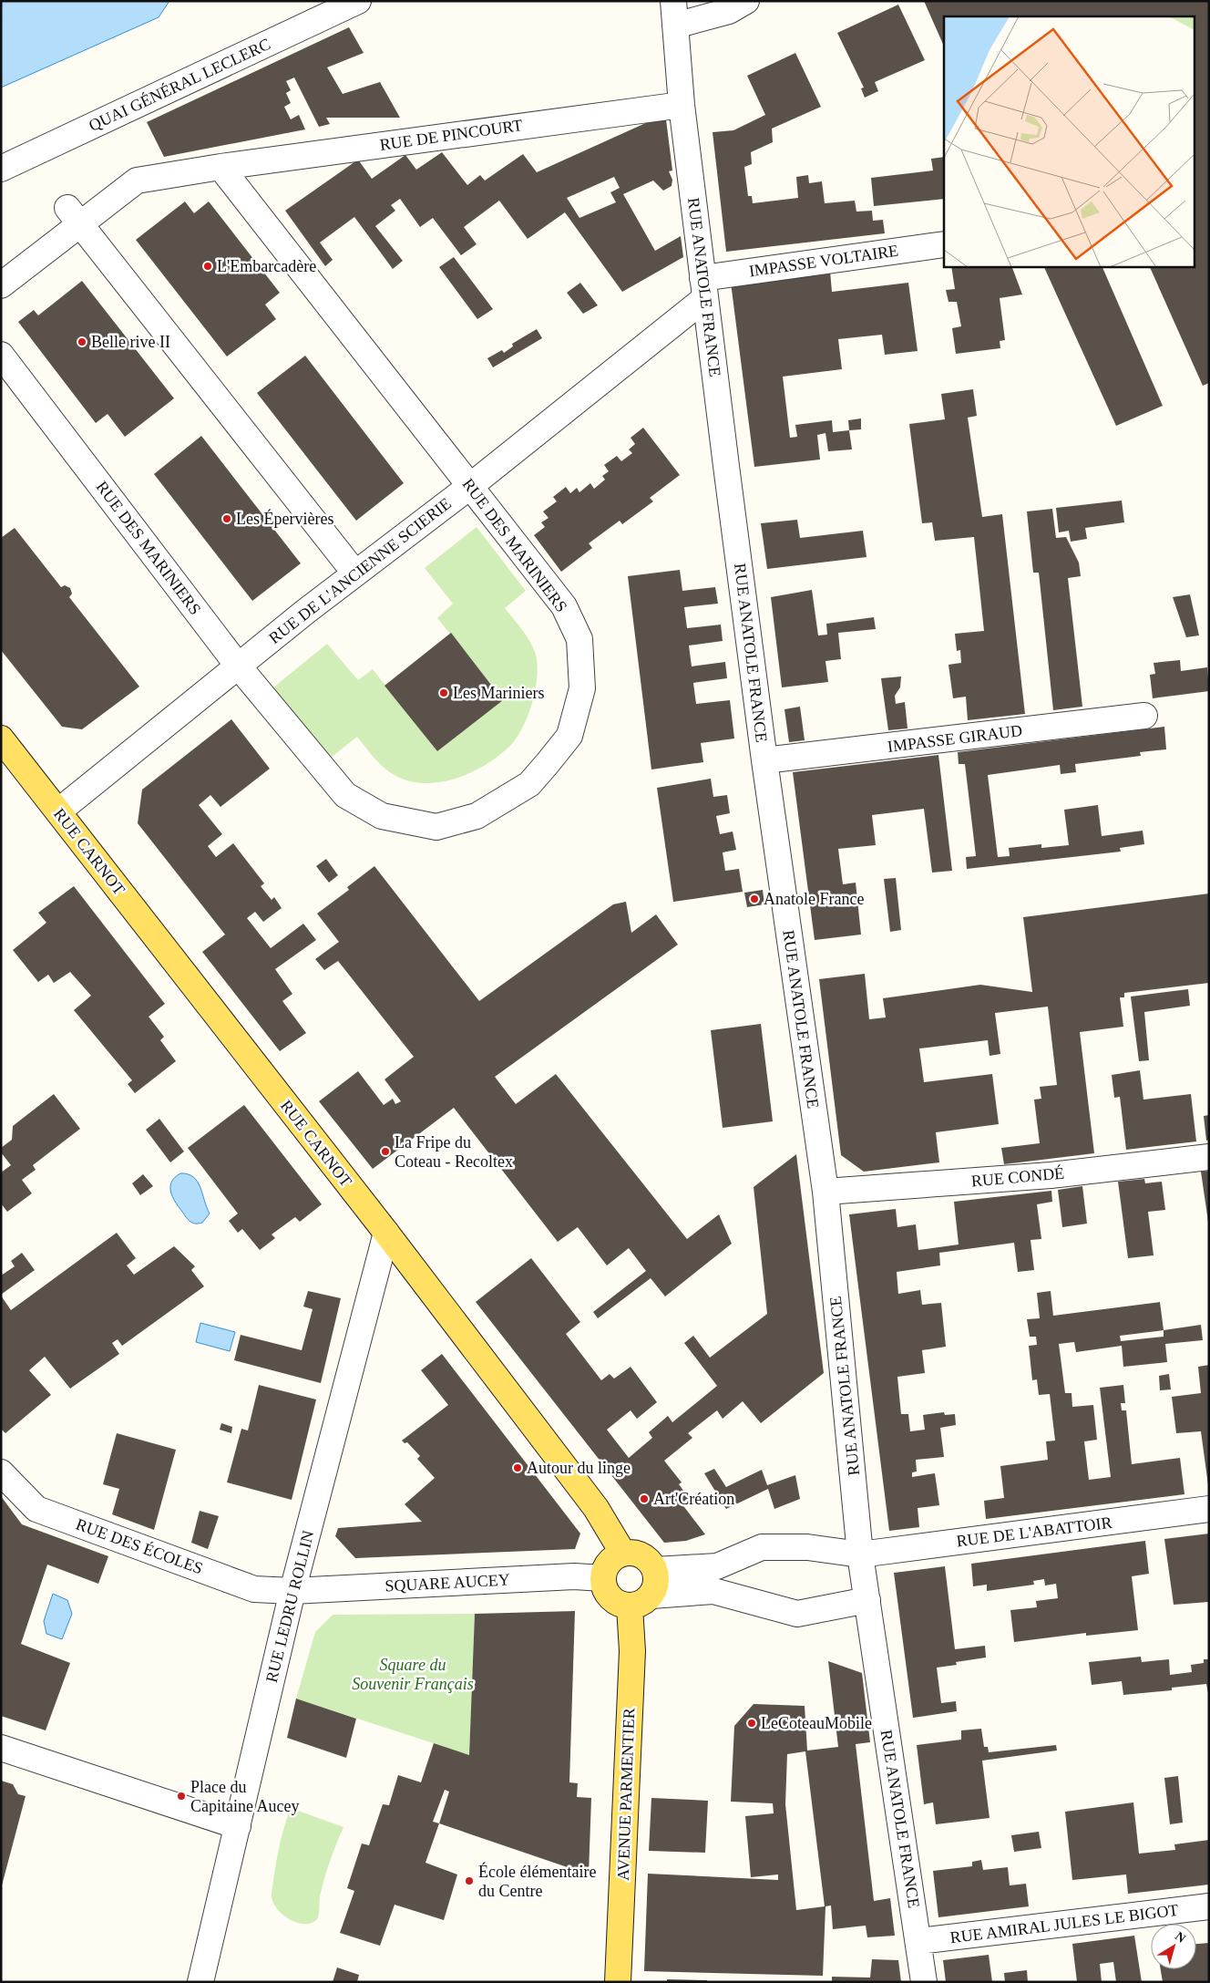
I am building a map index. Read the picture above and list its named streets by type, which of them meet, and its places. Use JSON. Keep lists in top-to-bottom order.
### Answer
{
  "streets": {
    "main road": ["RUE CARNOT", "AVENUE PARMENTIER"],
    "street": [
      "QUAI GÉNÉRAL LECLERC",
      "RUE DE PINCOURT",
      "IMPASSE VOLTAIRE",
      "RUE ANATOLE FRANCE",
      "RUE DES MARINIERS",
      "RUE DE L'ANCIENNE SCIERIE",
      "IMPASSE GIRAUD",
      "RUE CONDÉ",
      "RUE DE L'ABATTOIR",
      "RUE DES ÉCOLES",
      "SQUARE AUCEY",
      "RUE LEDRU ROLLIN",
      "RUE AMIRAL JULES LE BIGOT"
    ]
  },
  "crossings": [
    ["RUE DE PINCOURT", "RUE ANATOLE FRANCE"],
    ["RUE DE PINCOURT", "RUE DES MARINIERS"],
    ["IMPASSE VOLTAIRE", "RUE ANATOLE FRANCE"],
    ["IMPASSE VOLTAIRE", "RUE DE L'ANCIENNE SCIERIE"],
    ["RUE ANATOLE FRANCE", "RUE DE L'ANCIENNE SCIERIE"],
    ["RUE ANATOLE FRANCE", "IMPASSE GIRAUD"],
    ["RUE ANATOLE FRANCE", "RUE CONDÉ"],
    ["RUE ANATOLE FRANCE", "RUE DE L'ABATTOIR"],
    ["RUE ANATOLE FRANCE", "RUE AMIRAL JULES LE BIGOT"],
    ["RUE DES MARINIERS", "RUE DE L'ANCIENNE SCIERIE"],
    ["RUE DE L'ANCIENNE SCIERIE", "RUE CARNOT"],
    ["RUE CARNOT", "SQUARE AUCEY"],
    ["RUE CARNOT", "RUE LEDRU ROLLIN"],
    ["RUE CARNOT", "AVENUE PARMENTIER"],
    ["RUE DES ÉCOLES", "SQUARE AUCEY"],
    ["RUE DES ÉCOLES", "RUE LEDRU ROLLIN"],
    ["SQUARE AUCEY", "RUE LEDRU ROLLIN"],
    ["SQUARE AUCEY", "AVENUE PARMENTIER"]
  ],
  "parks": ["Square du Souvenir Français"],
  "places": [
    "L'Embarcadère",
    "Belle rive II",
    "Les Épervières",
    "Les Mariniers",
    "Anatole France",
    "La Fripe du Coteau - Recoltex",
    "Autour du linge",
    "Art'Création",
    "LeCoteauMobile",
    "Place du Capitaine Aucey",
    "École élémentaire du Centre"
  ],
  "north": "top right"
}
